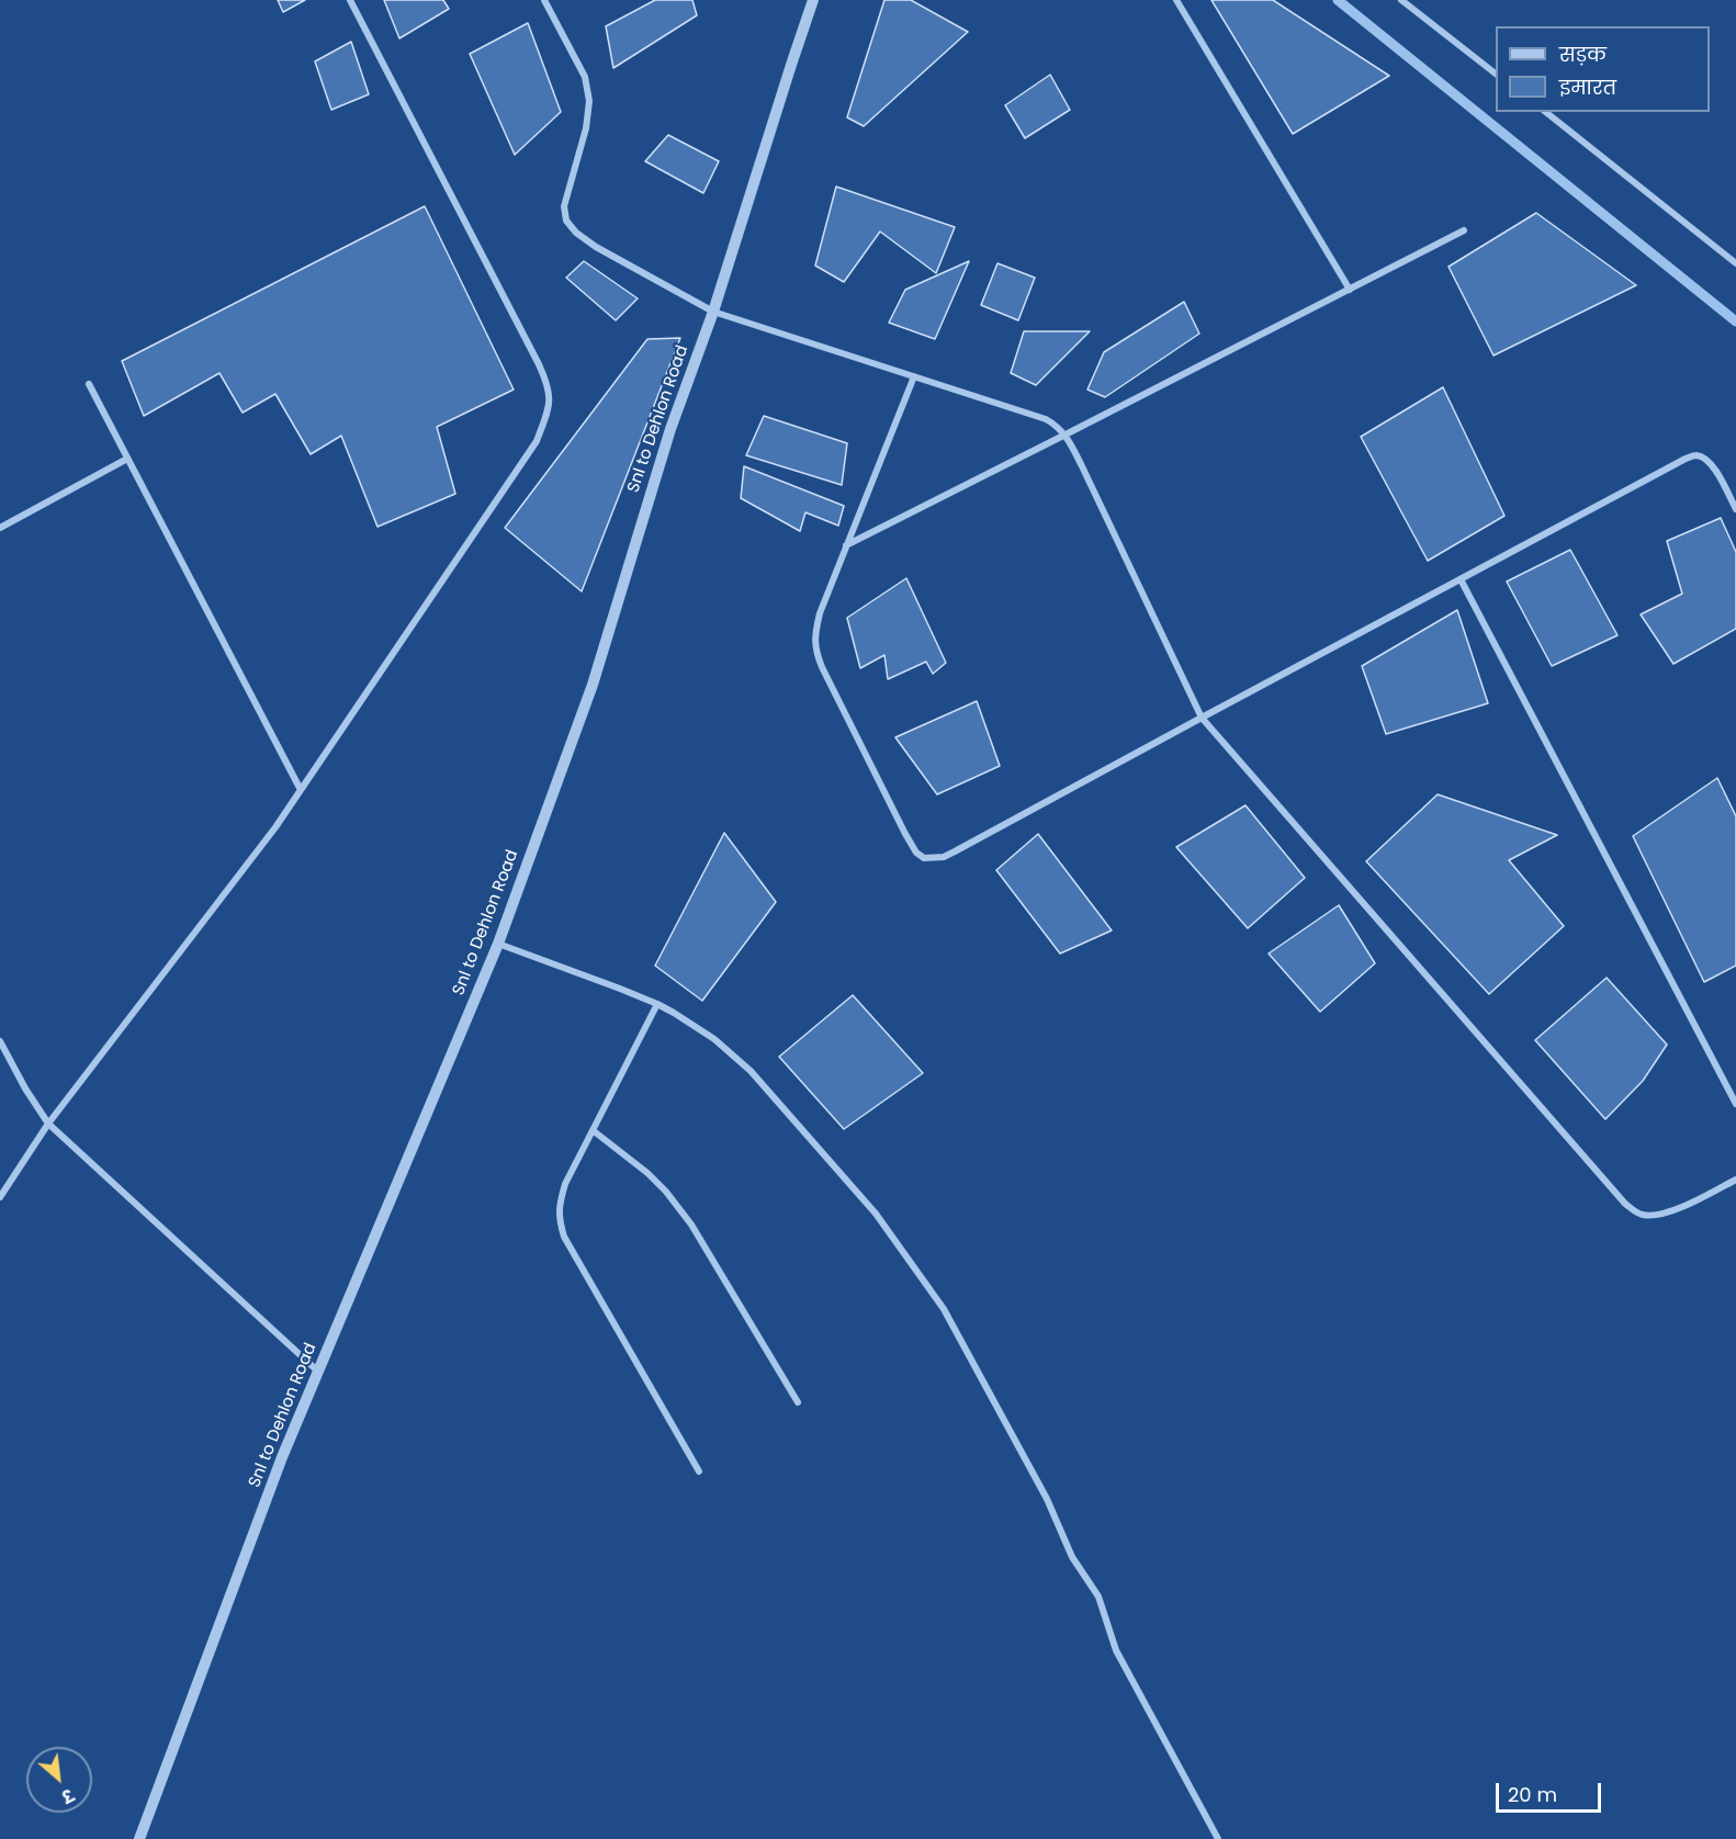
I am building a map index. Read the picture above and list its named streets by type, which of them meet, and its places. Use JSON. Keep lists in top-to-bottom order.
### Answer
{
  "streets": {
    "street": ["Snl to Dehlon Road"]
  },
  "legend": ["सड़क", "इमारत"],
  "scale_bar": "20 m",
  "north": "bottom right"
}
